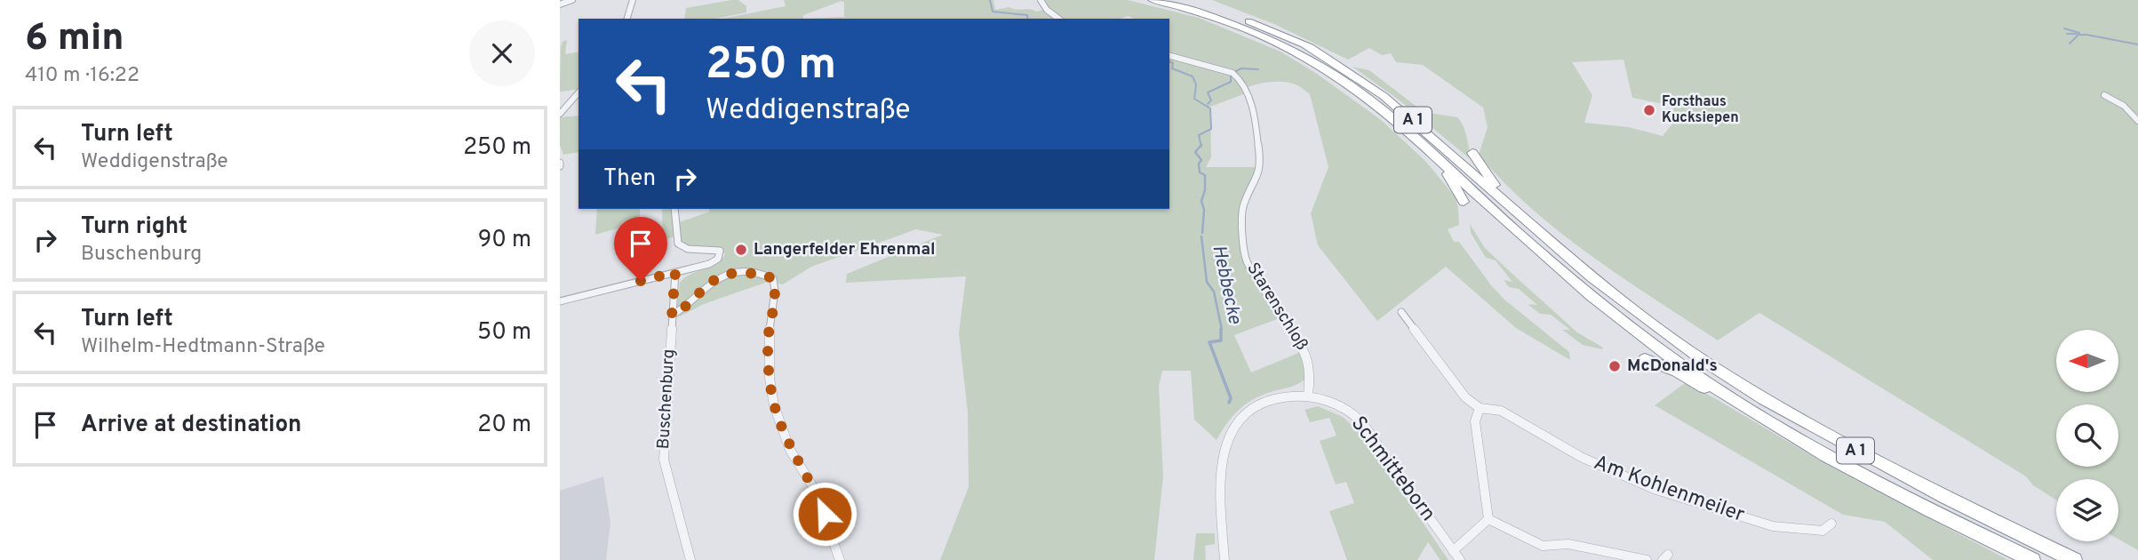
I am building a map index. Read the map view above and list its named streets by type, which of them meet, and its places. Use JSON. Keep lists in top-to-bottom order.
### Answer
{
  "streets": {
    "highway": ["A 1"],
    "street": [
      "Starenschloß",
      "Buschenburg",
      "Schmitteborn",
      "Am Kohlenmeiler"
    ]
  },
  "crossings": [
    ["Starenschloß", "Schmitteborn"]
  ],
  "water": ["Hebbecke"],
  "places": ["Forsthaus Kucksiepen", "Langerfelder Ehrenmal", "McDonald's"],
  "north": "left",
  "page": {
    "heading": ["6 min", "410 m · 16:22"],
    "turn": ["250 m", "Weddigenstraße"],
    "list": [
      {
        "name": "Turn left",
        "note": "Weddigenstraße",
        "value": "250 m"
      },
      {
        "name": "Turn right",
        "note": "Buschenburg",
        "value": "90 m"
      },
      {
        "name": "Turn left",
        "note": "Wilhelm-Hedtmann-Straße",
        "value": "50 m"
      },
      {
        "name": "Arrive at destination",
        "value": "20 m"
      }
    ],
    "then": "Then"
  }
}
